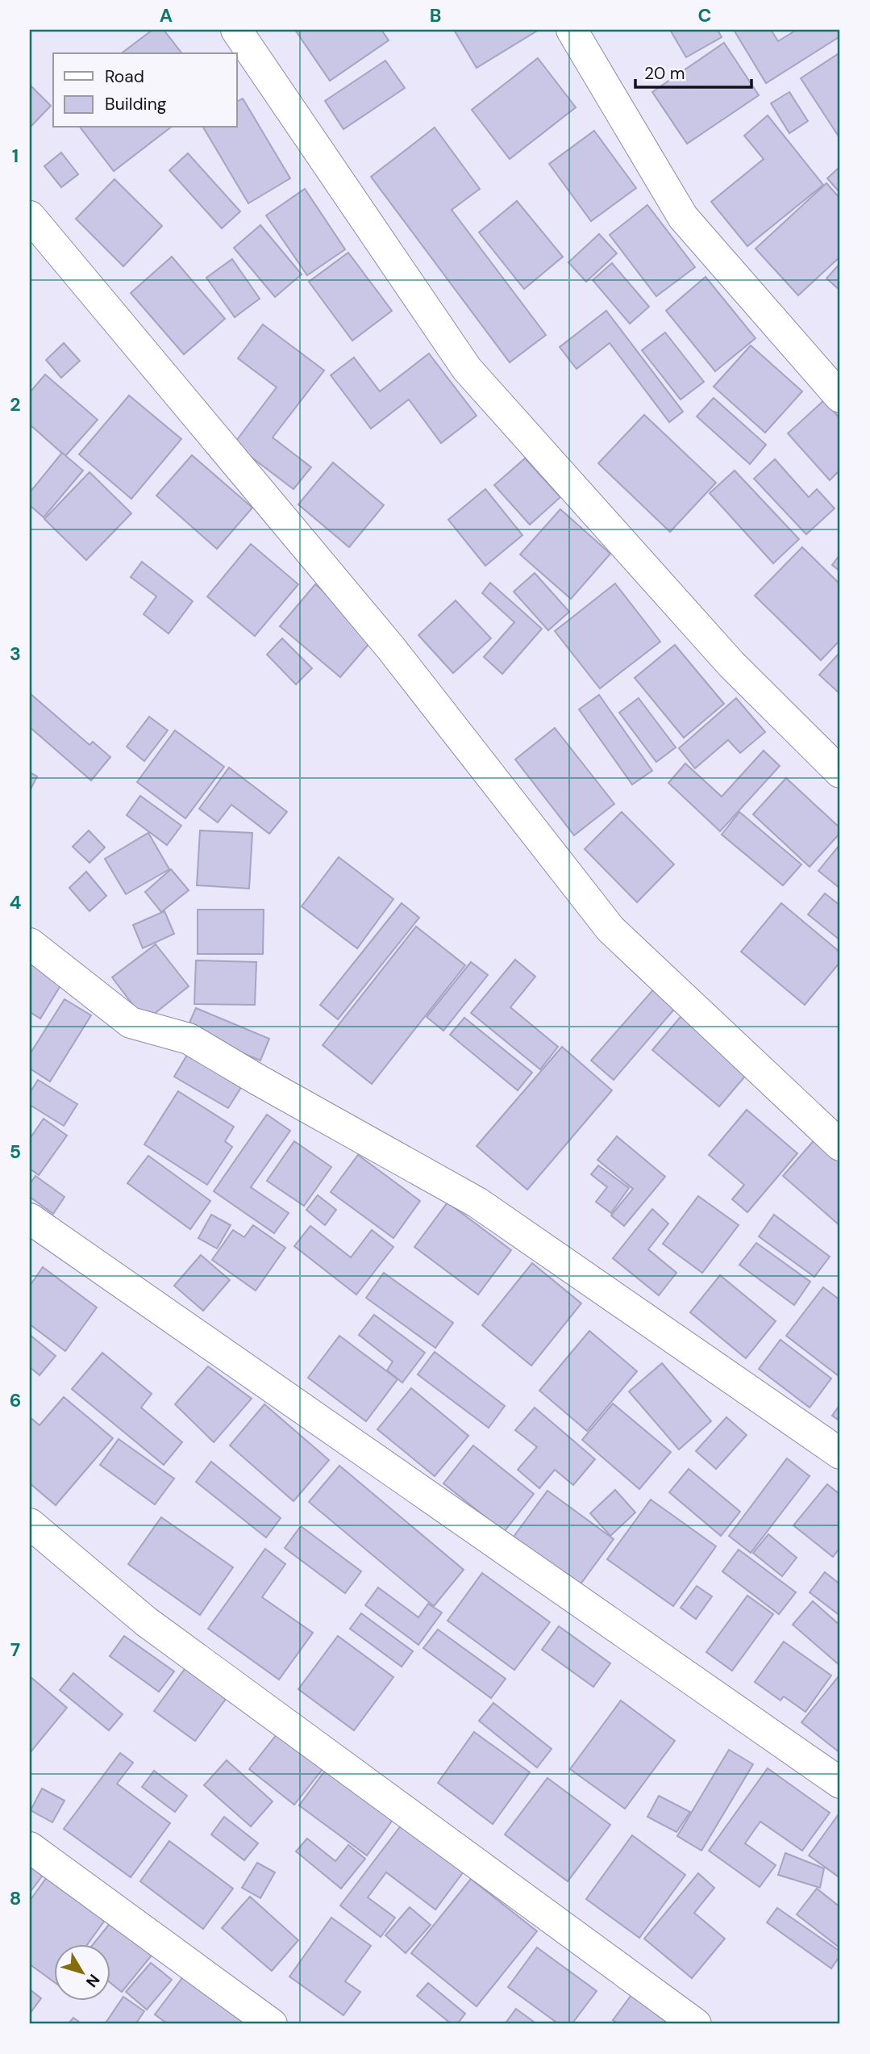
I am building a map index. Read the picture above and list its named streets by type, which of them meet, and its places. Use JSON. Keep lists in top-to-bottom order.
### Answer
{
  "legend": ["Road", "Building"],
  "scale_bar": "20 m",
  "north": "bottom right",
  "grid": {
    "columns": ["A", "B", "C"],
    "rows": [
      "1",
      "2",
      "3",
      "4",
      "5",
      "6",
      "7",
      "8"
    ]
  }
}
